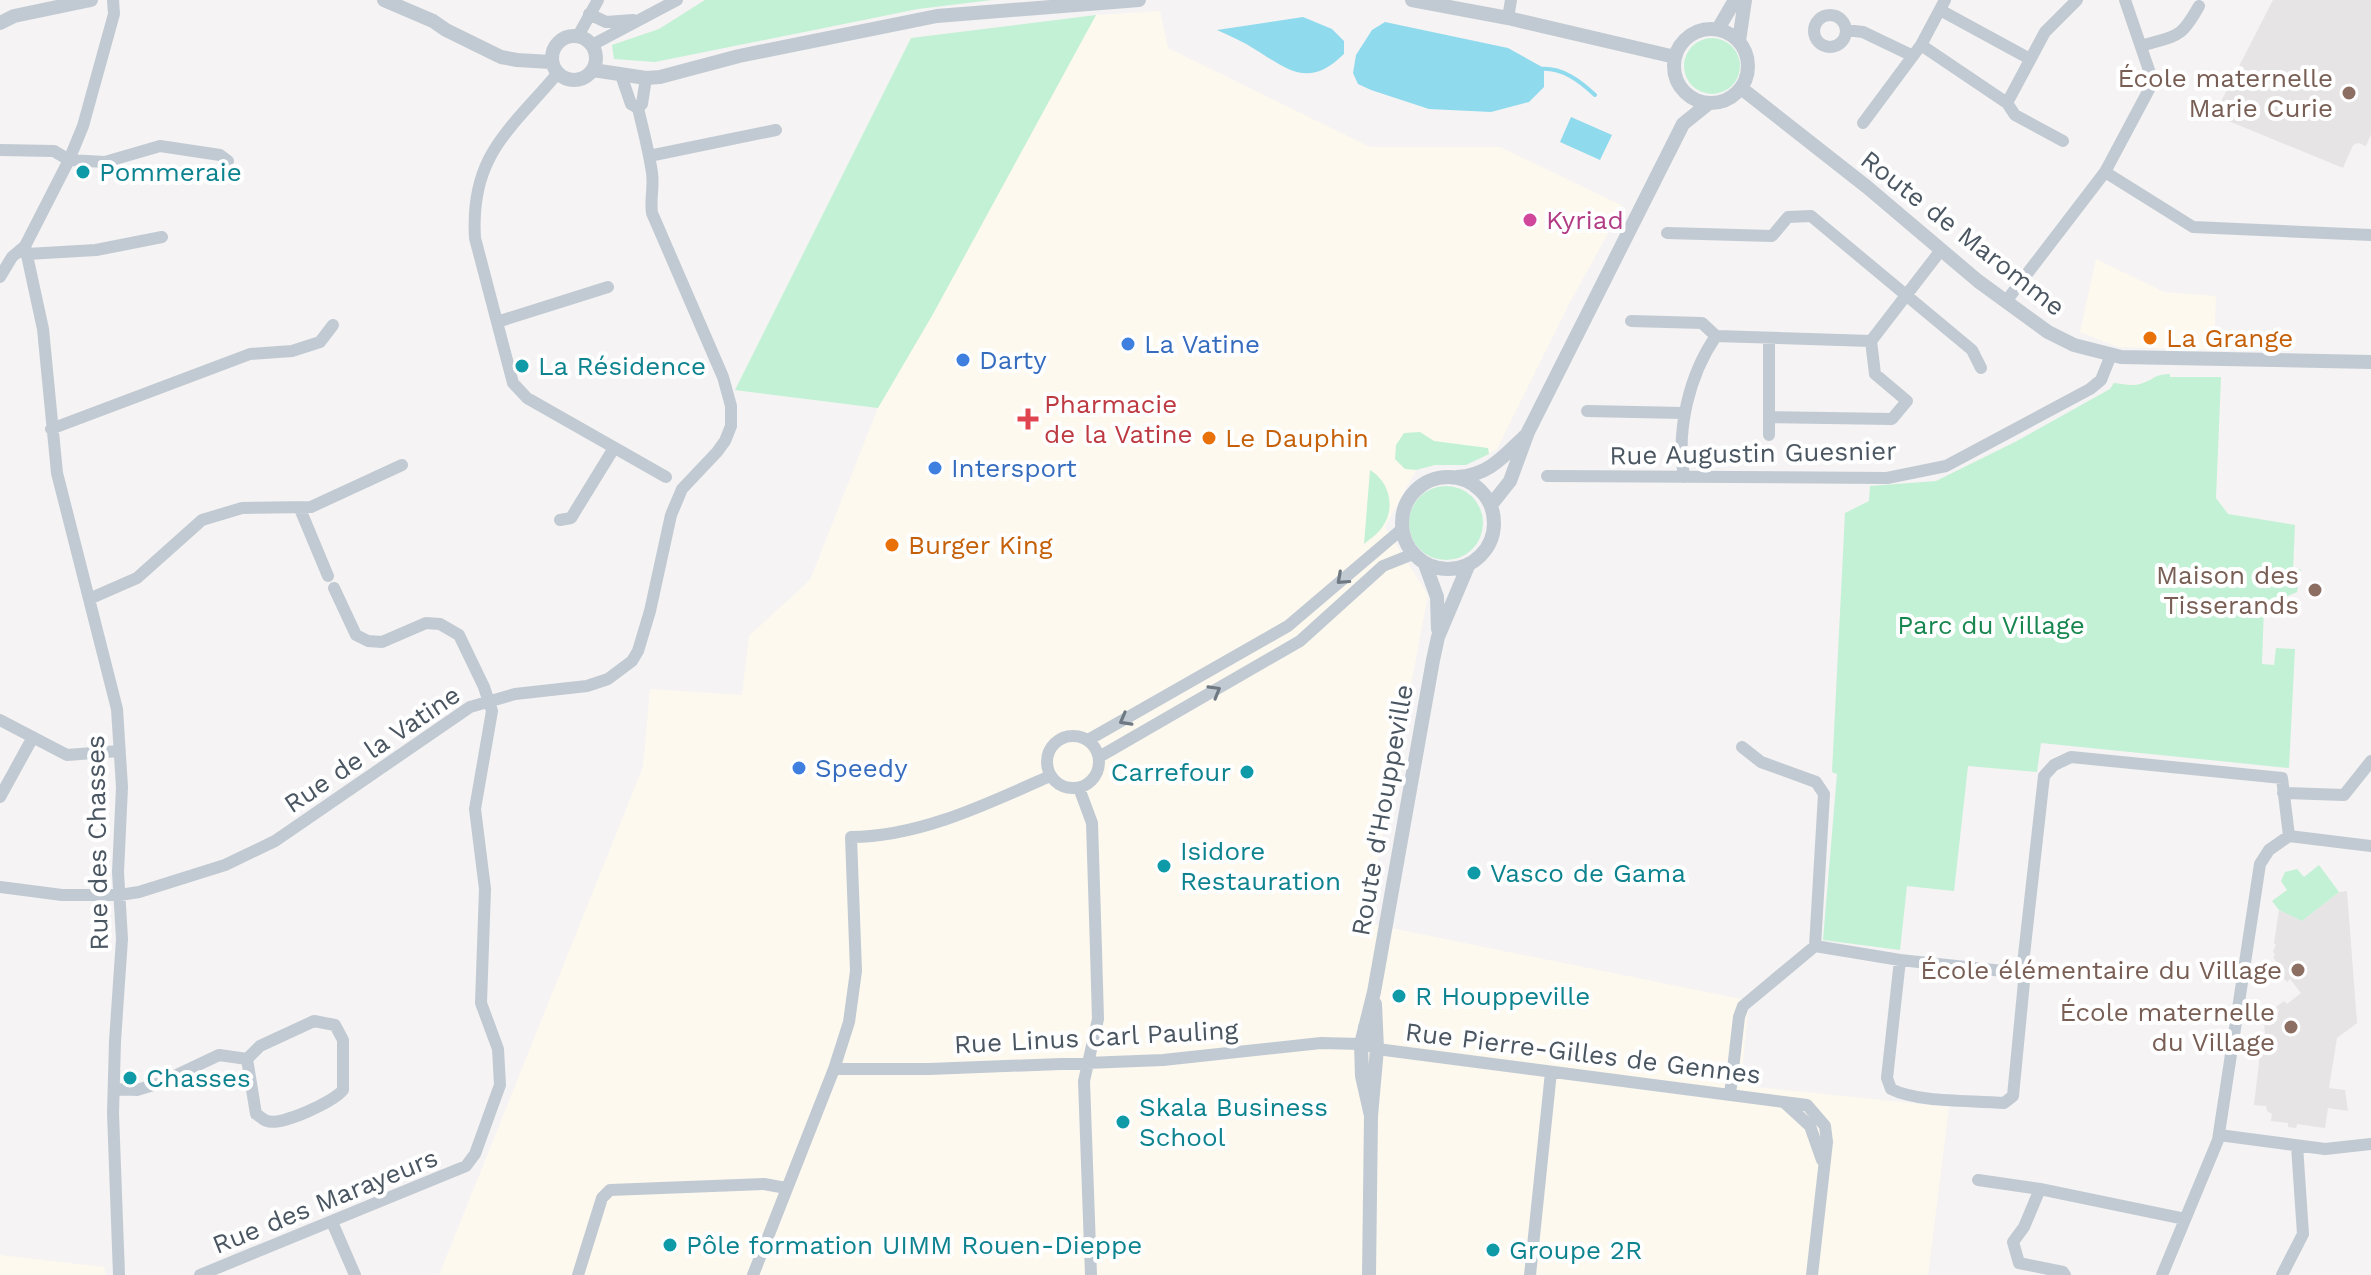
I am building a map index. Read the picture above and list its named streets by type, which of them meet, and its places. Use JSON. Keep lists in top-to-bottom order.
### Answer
{
  "streets": {
    "street": [
      "Route de Maromme",
      "Rue Augustin Guesnier",
      "Rue de la Vatine",
      "Route d'Houppeville",
      "Rue des Chasses",
      "Rue Linus Carl Pauling",
      "Rue Pierre-Gilles de Gennes",
      "Rue des Marayeurs"
    ]
  },
  "crossings": [
    ["Route de Maromme", "Rue Augustin Guesnier"],
    ["Rue de la Vatine", "Rue des Chasses"],
    ["Rue de la Vatine", "Rue des Marayeurs"],
    ["Route d'Houppeville", "Rue Linus Carl Pauling"],
    ["Route d'Houppeville", "Rue Pierre-Gilles de Gennes"]
  ],
  "parks": ["Parc du Village"],
  "places": {
    "other": [
      "École maternelle Marie Curie",
      "Pommeraie",
      "Kyriad",
      "La Grange",
      "La Vatine",
      "Darty",
      "La Résidence",
      "Le Dauphin",
      "Intersport",
      "Burger King",
      "Maison des Tisserands",
      "Speedy",
      "Carrefour",
      "Isidore Restauration",
      "Vasco de Gama",
      "École élémentaire du Village",
      "R Houppeville",
      "École maternelle du Village",
      "Chasses",
      "Skala Business School",
      "Pôle formation UIMM Rouen-Dieppe",
      "Groupe 2R"
    ],
    "health": ["Pharmacie de la Vatine"]
  }
}
